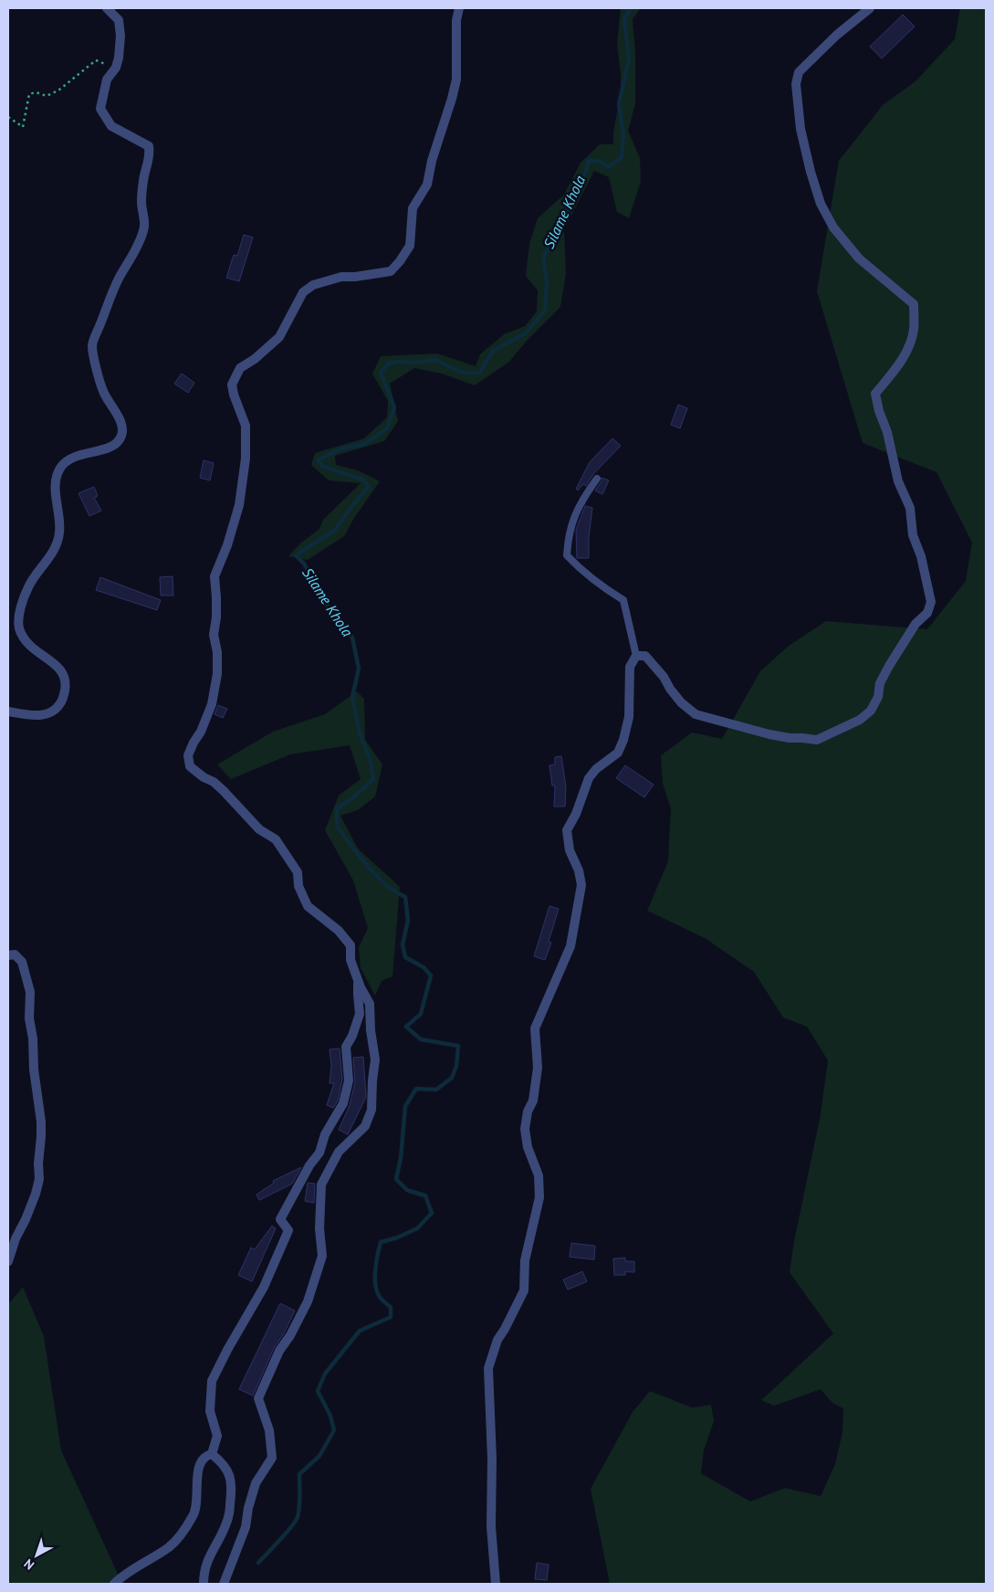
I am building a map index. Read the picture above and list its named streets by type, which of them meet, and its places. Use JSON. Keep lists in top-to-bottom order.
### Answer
{
  "water": ["Silame Khola"],
  "north": "bottom left"
}
